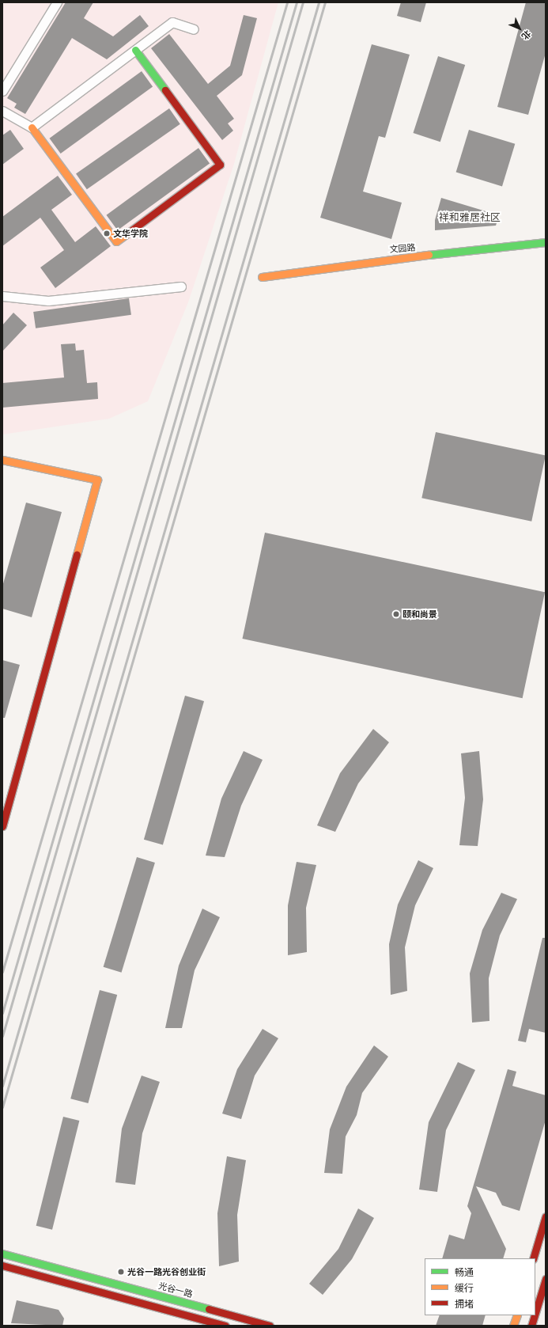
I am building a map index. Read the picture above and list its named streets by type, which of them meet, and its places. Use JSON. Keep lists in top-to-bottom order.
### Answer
{
  "streets": {
    "street": ["文园路", "光谷一路"]
  },
  "districts": ["祥和雅居社区"],
  "places": ["文华学院", "颐和尚景", "光谷一路光谷创业街"],
  "legend": ["畅通", "缓行", "拥堵"],
  "north": "bottom right"
}
